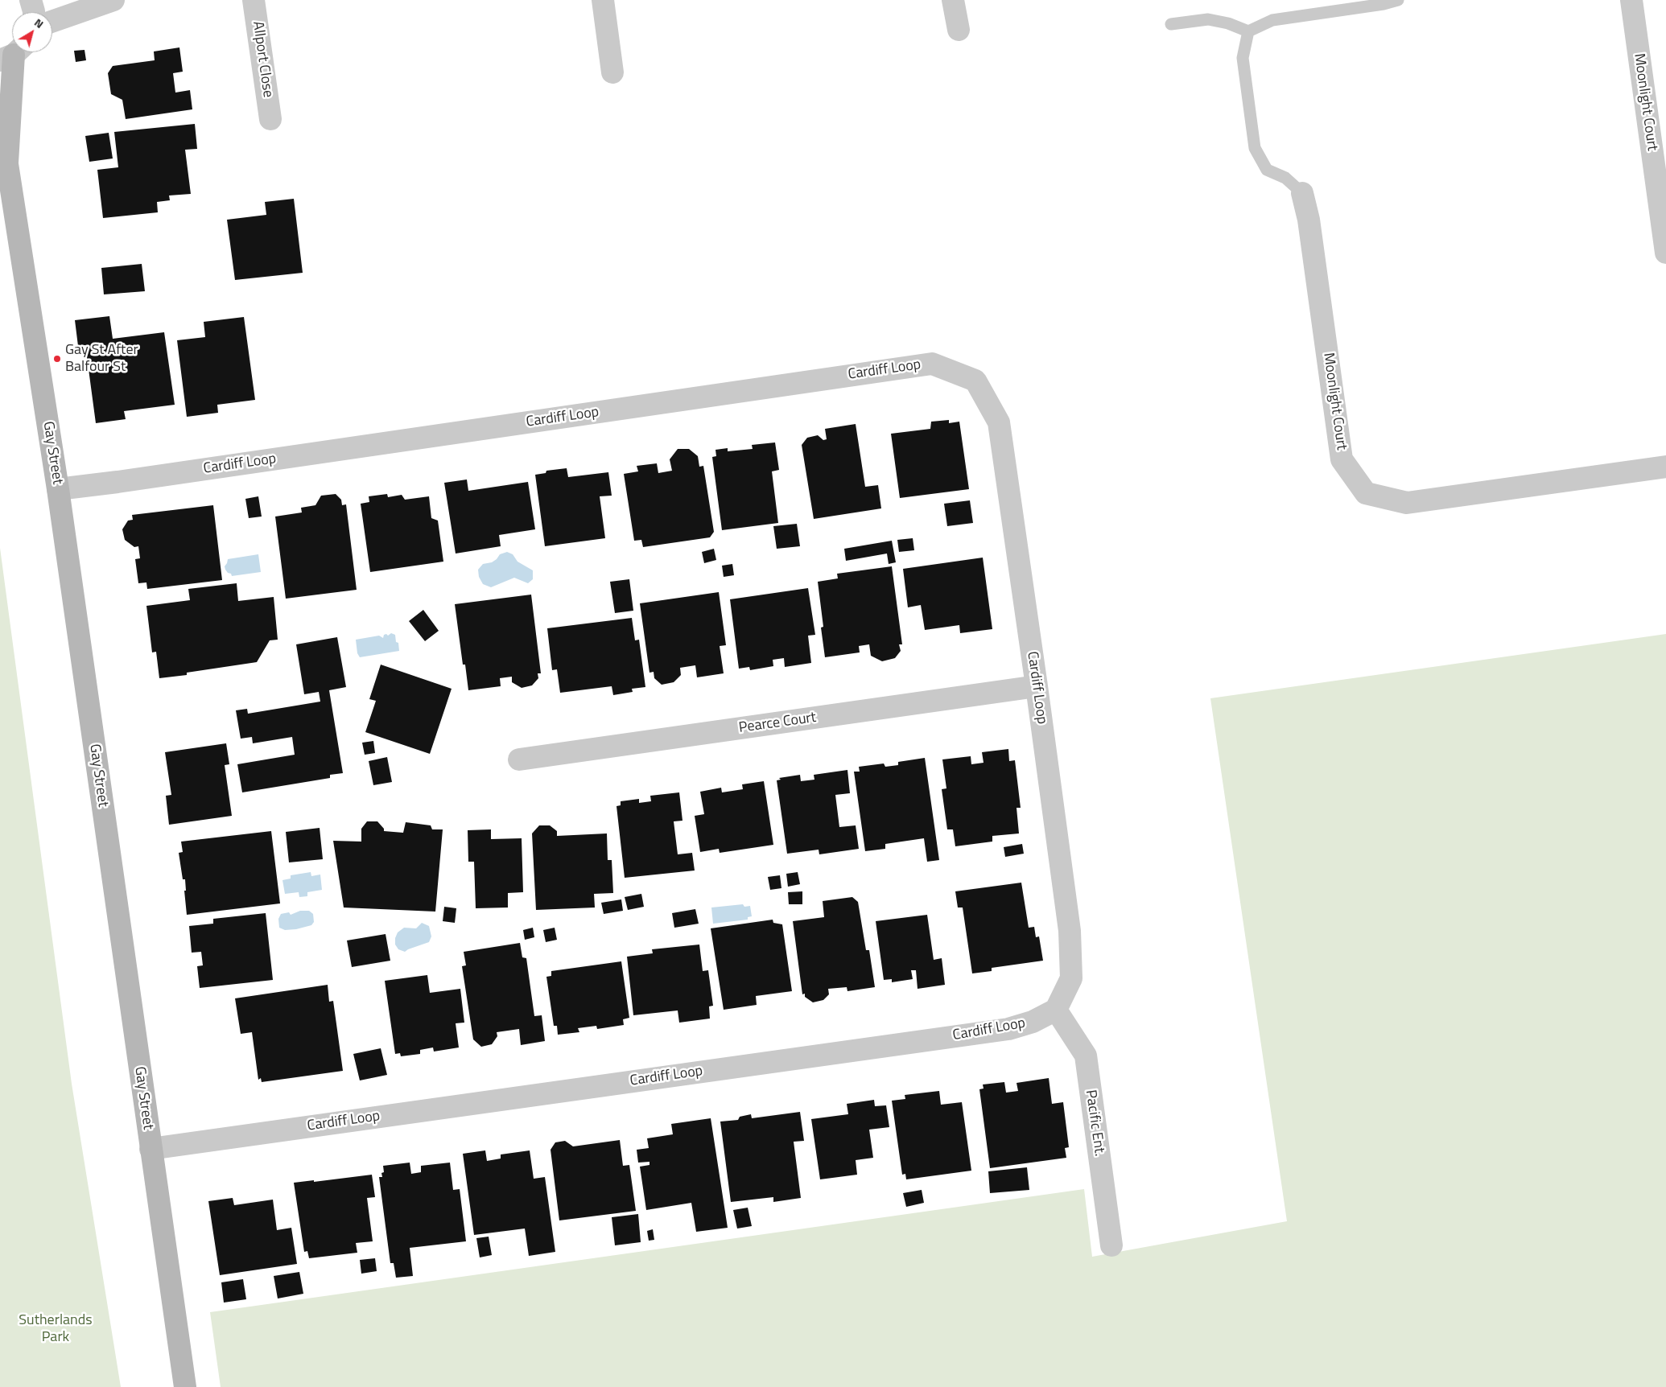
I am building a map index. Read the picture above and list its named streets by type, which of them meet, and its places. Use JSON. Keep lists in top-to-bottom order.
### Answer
{
  "streets": {
    "main road": ["Gay Street"],
    "street": [
      "Allport Close",
      "Moonlight Court",
      "Cardiff Loop",
      "Pearce Court",
      "Pacific Ent."
    ]
  },
  "crossings": [
    ["Cardiff Loop", "Gay Street"],
    ["Cardiff Loop", "Pearce Court"],
    ["Cardiff Loop", "Pacific Ent."]
  ],
  "parks": ["Sutherlands Park"],
  "places": ["Gay St After Balfour St"],
  "north": "top right"
}
